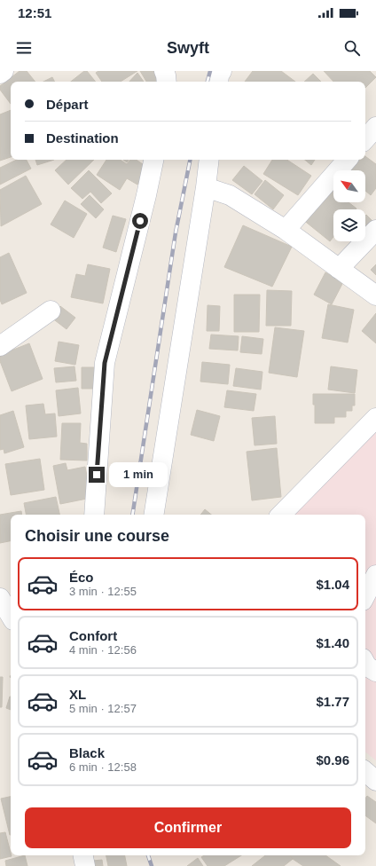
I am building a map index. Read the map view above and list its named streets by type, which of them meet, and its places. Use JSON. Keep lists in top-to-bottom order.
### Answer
{
  "north": "top left",
  "page": {
    "status": "12:51",
    "header": "Swyft",
    "banner": ["Départ", "Destination"],
    "bubble": "1 min",
    "heading": "Choisir une course",
    "list": [
      {
        "name": "Éco",
        "note": "3 min · 12:55",
        "value": "$1.04"
      },
      {
        "name": "Confort",
        "note": "4 min · 12:56",
        "value": "$1.40"
      },
      {
        "name": "XL",
        "note": "5 min · 12:57",
        "value": "$1.77"
      },
      {
        "name": "Black",
        "note": "6 min · 12:58",
        "value": "$0.96"
      }
    ],
    "buttons": "Confirmer"
  }
}
